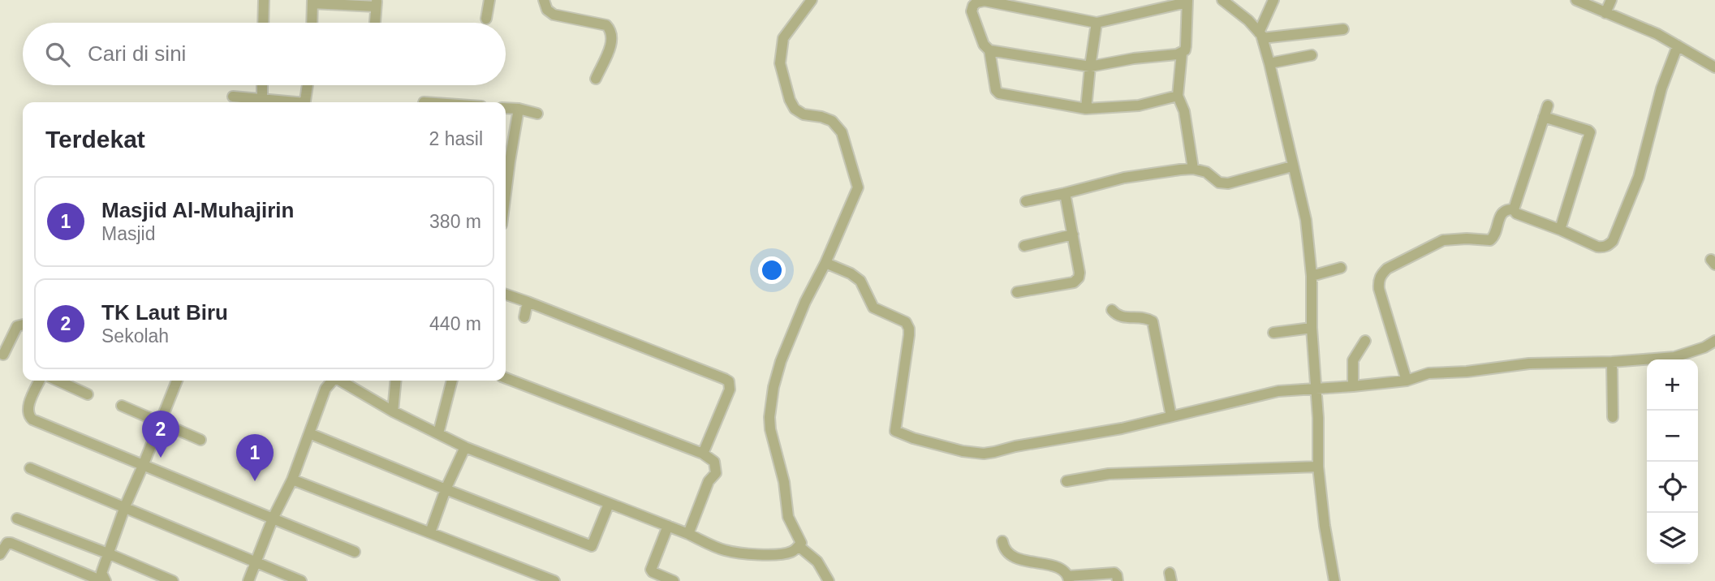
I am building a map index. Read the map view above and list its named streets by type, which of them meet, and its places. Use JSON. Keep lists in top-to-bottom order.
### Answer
{
  "page": {
    "search": "Cari di sini",
    "heading": ["Terdekat", "2 hasil"],
    "list": [
      {
        "mark": "1",
        "name": "Masjid Al-Muhajirin",
        "note": "Masjid",
        "value": "380 m"
      },
      {
        "mark": "2",
        "name": "TK Laut Biru",
        "note": "Sekolah",
        "value": "440 m"
      }
    ],
    "map_buttons": ["+", "−"],
    "pins": ["2", "1"]
  }
}
